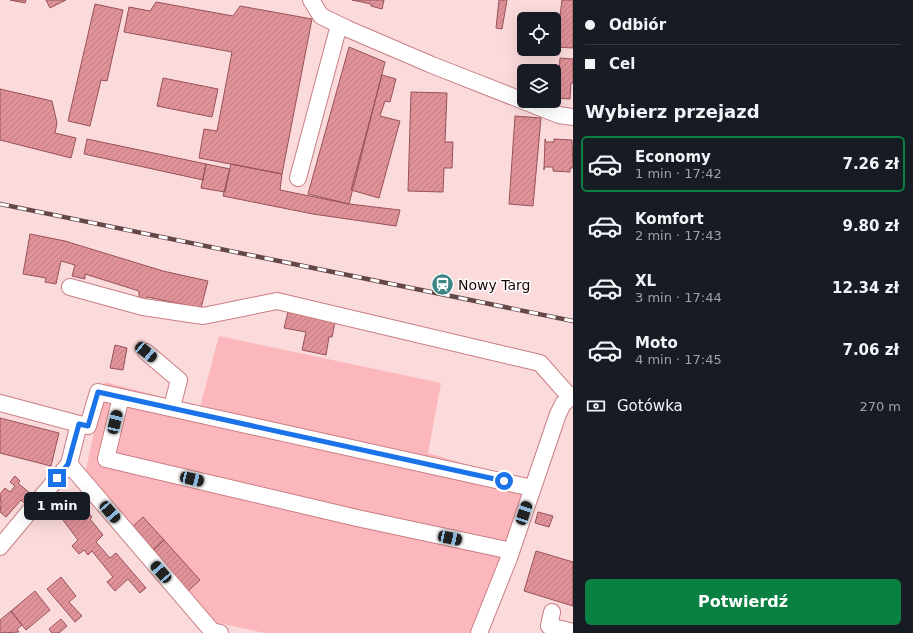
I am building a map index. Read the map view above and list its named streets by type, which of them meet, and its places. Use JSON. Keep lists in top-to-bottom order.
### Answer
{
  "places": {
    "station": ["Nowy Targ"]
  },
  "page": {
    "banner": ["Odbiór", "Cel"],
    "heading": "Wybierz przejazd",
    "list": [
      {
        "name": "Economy",
        "note": "1 min · 17:42",
        "value": "7.26 zł"
      },
      {
        "name": "Komfort",
        "note": "2 min · 17:43",
        "value": "9.80 zł"
      },
      {
        "name": "XL",
        "note": "3 min · 17:44",
        "value": "12.34 zł"
      },
      {
        "name": "Moto",
        "note": "4 min · 17:45",
        "value": "7.06 zł"
      }
    ],
    "pay": ["Gotówka", "270 m"],
    "bubble": "1 min",
    "buttons": "Potwierdź"
  }
}
